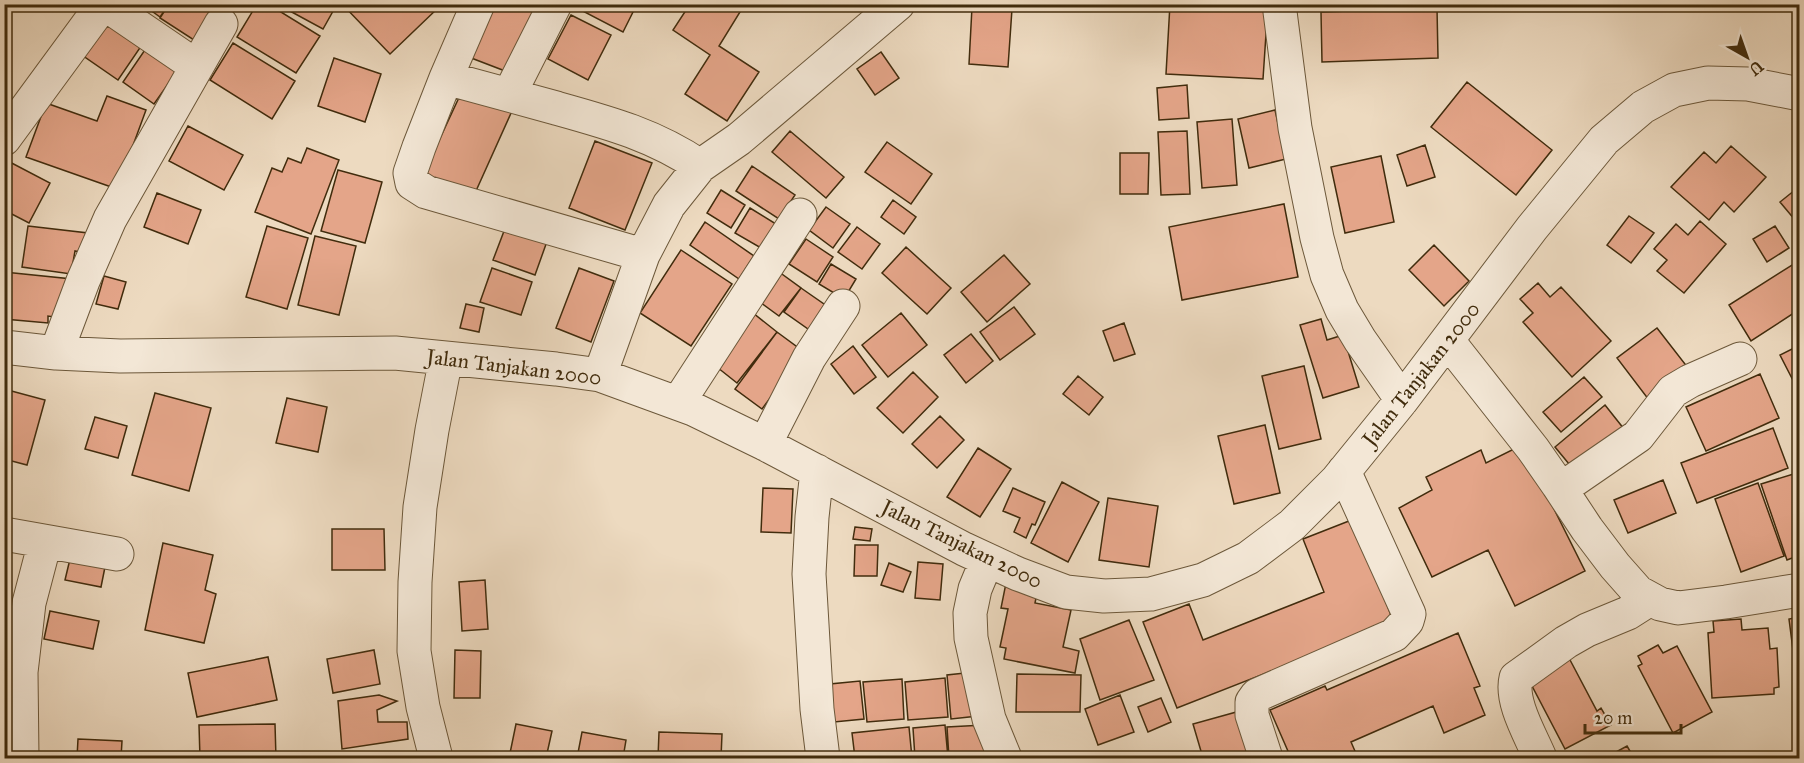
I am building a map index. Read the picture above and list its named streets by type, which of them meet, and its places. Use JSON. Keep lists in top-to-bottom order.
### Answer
{
  "streets": {
    "street": ["Jalan Tanjakan 2000"]
  },
  "scale_bar": "20 m",
  "north": "bottom right"
}
